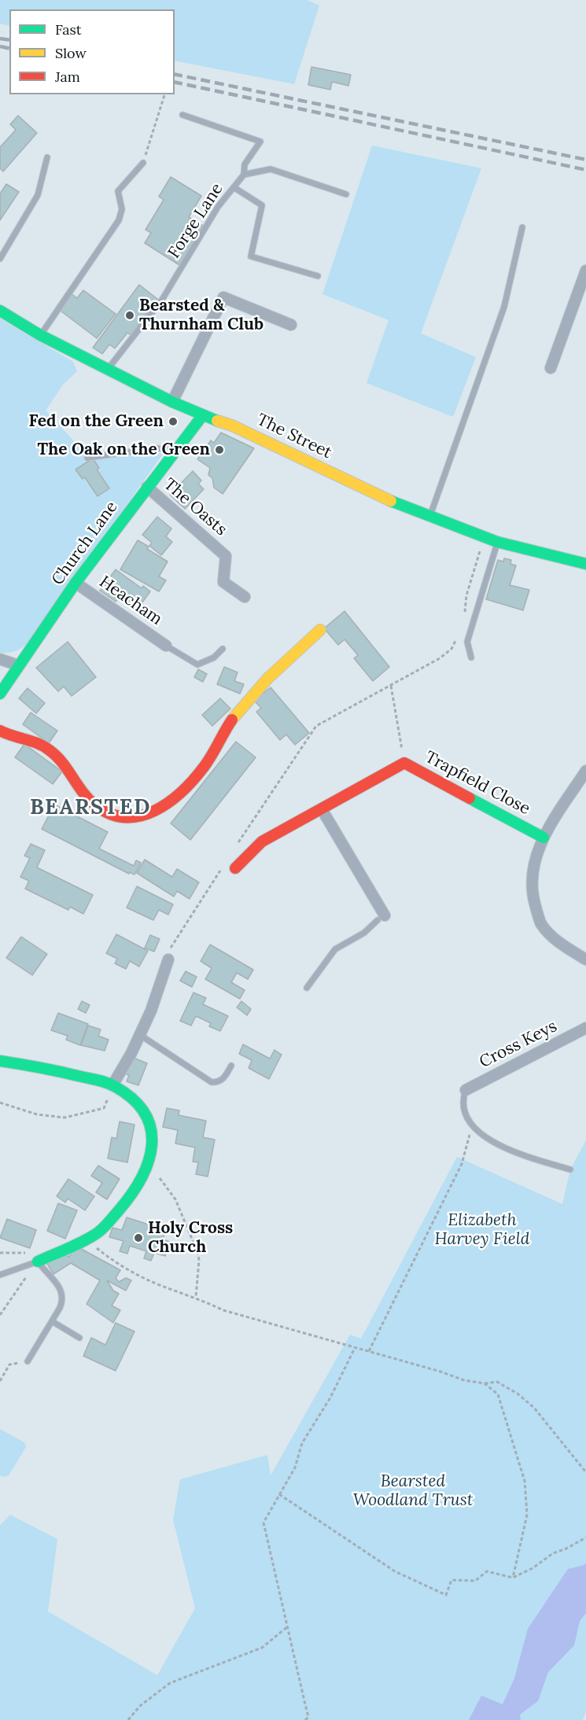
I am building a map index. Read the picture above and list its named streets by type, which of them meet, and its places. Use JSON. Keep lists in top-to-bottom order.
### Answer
{
  "streets": {
    "street": [
      "The Street",
      "The Oasts",
      "Church Lane",
      "Heacham",
      "Trapfield Close",
      "Cross Keys"
    ],
    "lane": ["Forge Lane"]
  },
  "crossings": [
    ["Forge Lane", "The Street"],
    ["The Street", "Church Lane"],
    ["The Oasts", "Church Lane"],
    ["Church Lane", "Heacham"]
  ],
  "districts": ["BEARSTED"],
  "parks": ["Elizabeth Harvey Field", "Bearsted Woodland Trust"],
  "places": [
    "Bearsted & Thurnham Club",
    "Fed on the Green",
    "The Oak on the Green",
    "Holy Cross Church"
  ],
  "legend": ["Fast", "Slow", "Jam"]
}
